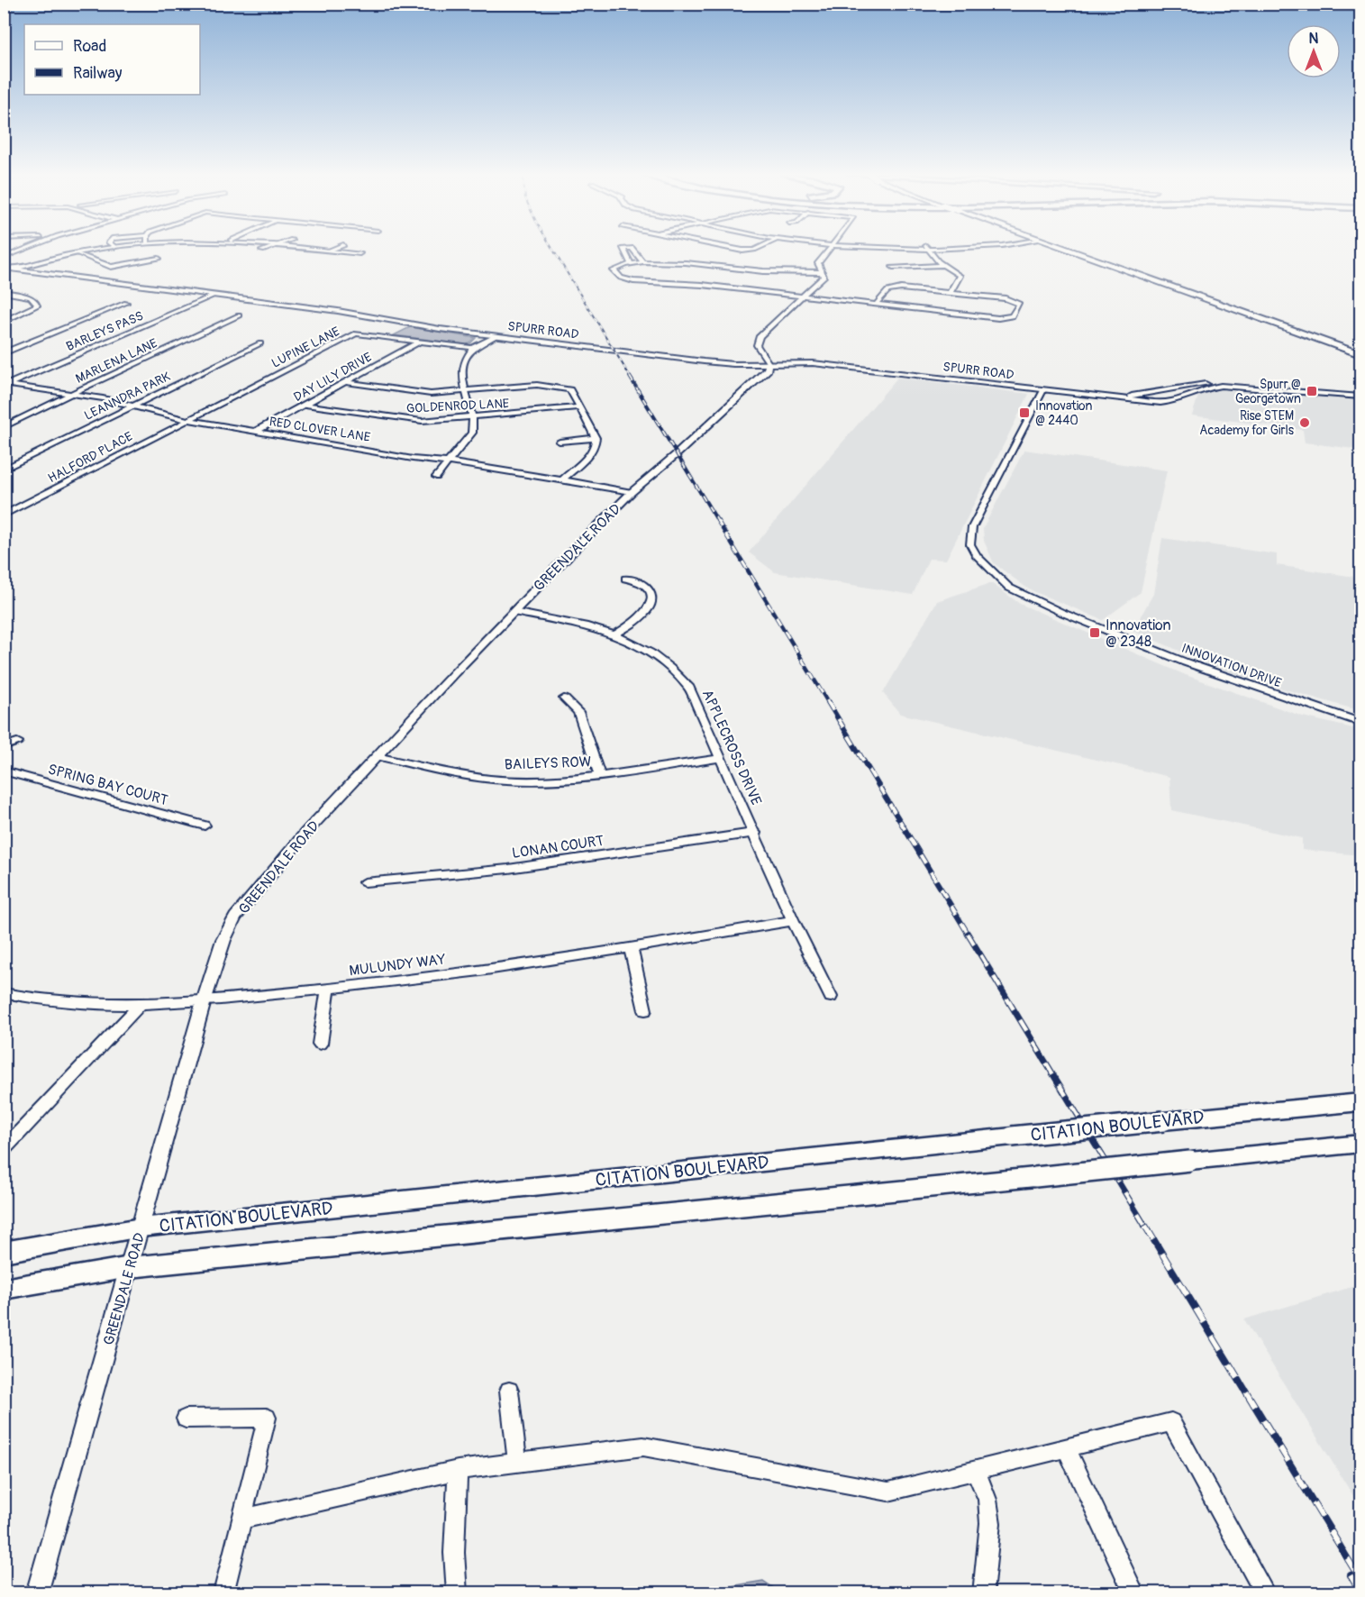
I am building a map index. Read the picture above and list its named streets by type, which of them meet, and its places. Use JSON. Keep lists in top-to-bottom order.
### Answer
{
  "streets": {
    "main road": ["CITATION BOULEVARD"],
    "street": [
      "SPURR ROAD",
      "BARLEYS PASS",
      "LUPINE LANE",
      "MARLENA LANE",
      "DAY LILY DRIVE",
      "LEANNDRA PARK",
      "GOLDENROD LANE",
      "RED CLOVER LANE",
      "HALFORD PLACE",
      "GREENDALE ROAD",
      "INNOVATION DRIVE",
      "APPLECROSS DRIVE",
      "BAILEYS ROW",
      "SPRING BAY COURT",
      "LONAN COURT",
      "MULUNDY WAY"
    ]
  },
  "crossings": [
    ["SPURR ROAD", "BARLEYS PASS"],
    ["SPURR ROAD", "GREENDALE ROAD"],
    ["SPURR ROAD", "INNOVATION DRIVE"],
    ["BARLEYS PASS", "RED CLOVER LANE"],
    ["LUPINE LANE", "DAY LILY DRIVE"],
    ["LUPINE LANE", "RED CLOVER LANE"],
    ["LUPINE LANE", "HALFORD PLACE"],
    ["MARLENA LANE", "RED CLOVER LANE"],
    ["DAY LILY DRIVE", "GOLDENROD LANE"],
    ["DAY LILY DRIVE", "RED CLOVER LANE"],
    ["LEANNDRA PARK", "RED CLOVER LANE"],
    ["RED CLOVER LANE", "HALFORD PLACE"],
    ["RED CLOVER LANE", "GREENDALE ROAD"],
    ["GREENDALE ROAD", "APPLECROSS DRIVE"],
    ["GREENDALE ROAD", "BAILEYS ROW"],
    ["GREENDALE ROAD", "MULUNDY WAY"],
    ["GREENDALE ROAD", "CITATION BOULEVARD"],
    ["APPLECROSS DRIVE", "BAILEYS ROW"],
    ["APPLECROSS DRIVE", "LONAN COURT"],
    ["APPLECROSS DRIVE", "MULUNDY WAY"]
  ],
  "places": {
    "transit": ["Spurr @ Georgetown", "Innovation @ 2440", "Innovation @ 2348"],
    "other": ["Rise STEM Academy for Girls"]
  },
  "legend": ["Road", "Railway"],
  "north": "top"
}
